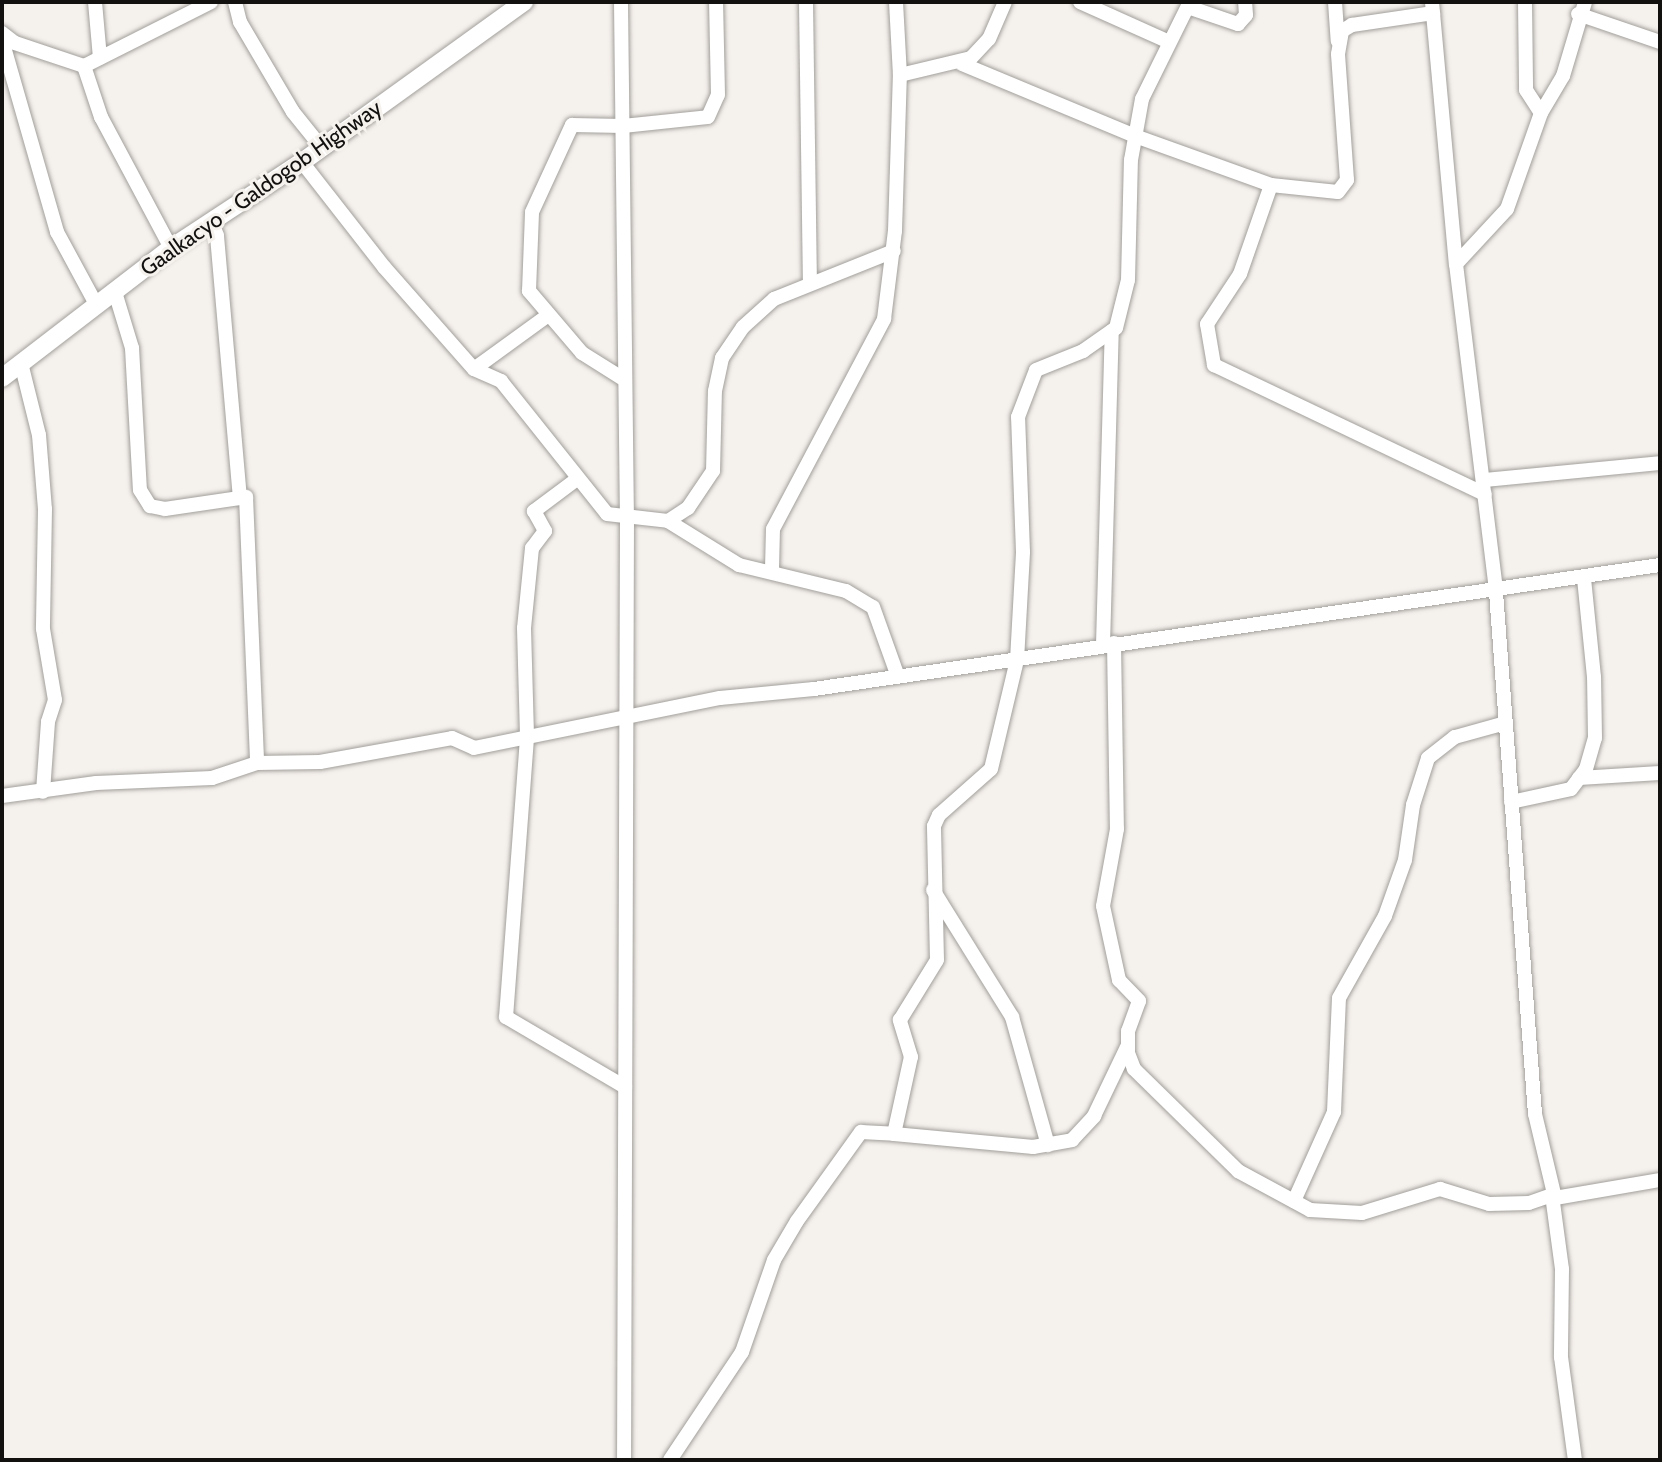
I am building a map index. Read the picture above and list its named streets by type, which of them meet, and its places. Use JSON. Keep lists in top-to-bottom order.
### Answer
{
  "streets": {
    "street": ["Gaalkacyo - Galdogob Highway"]
  }
}
